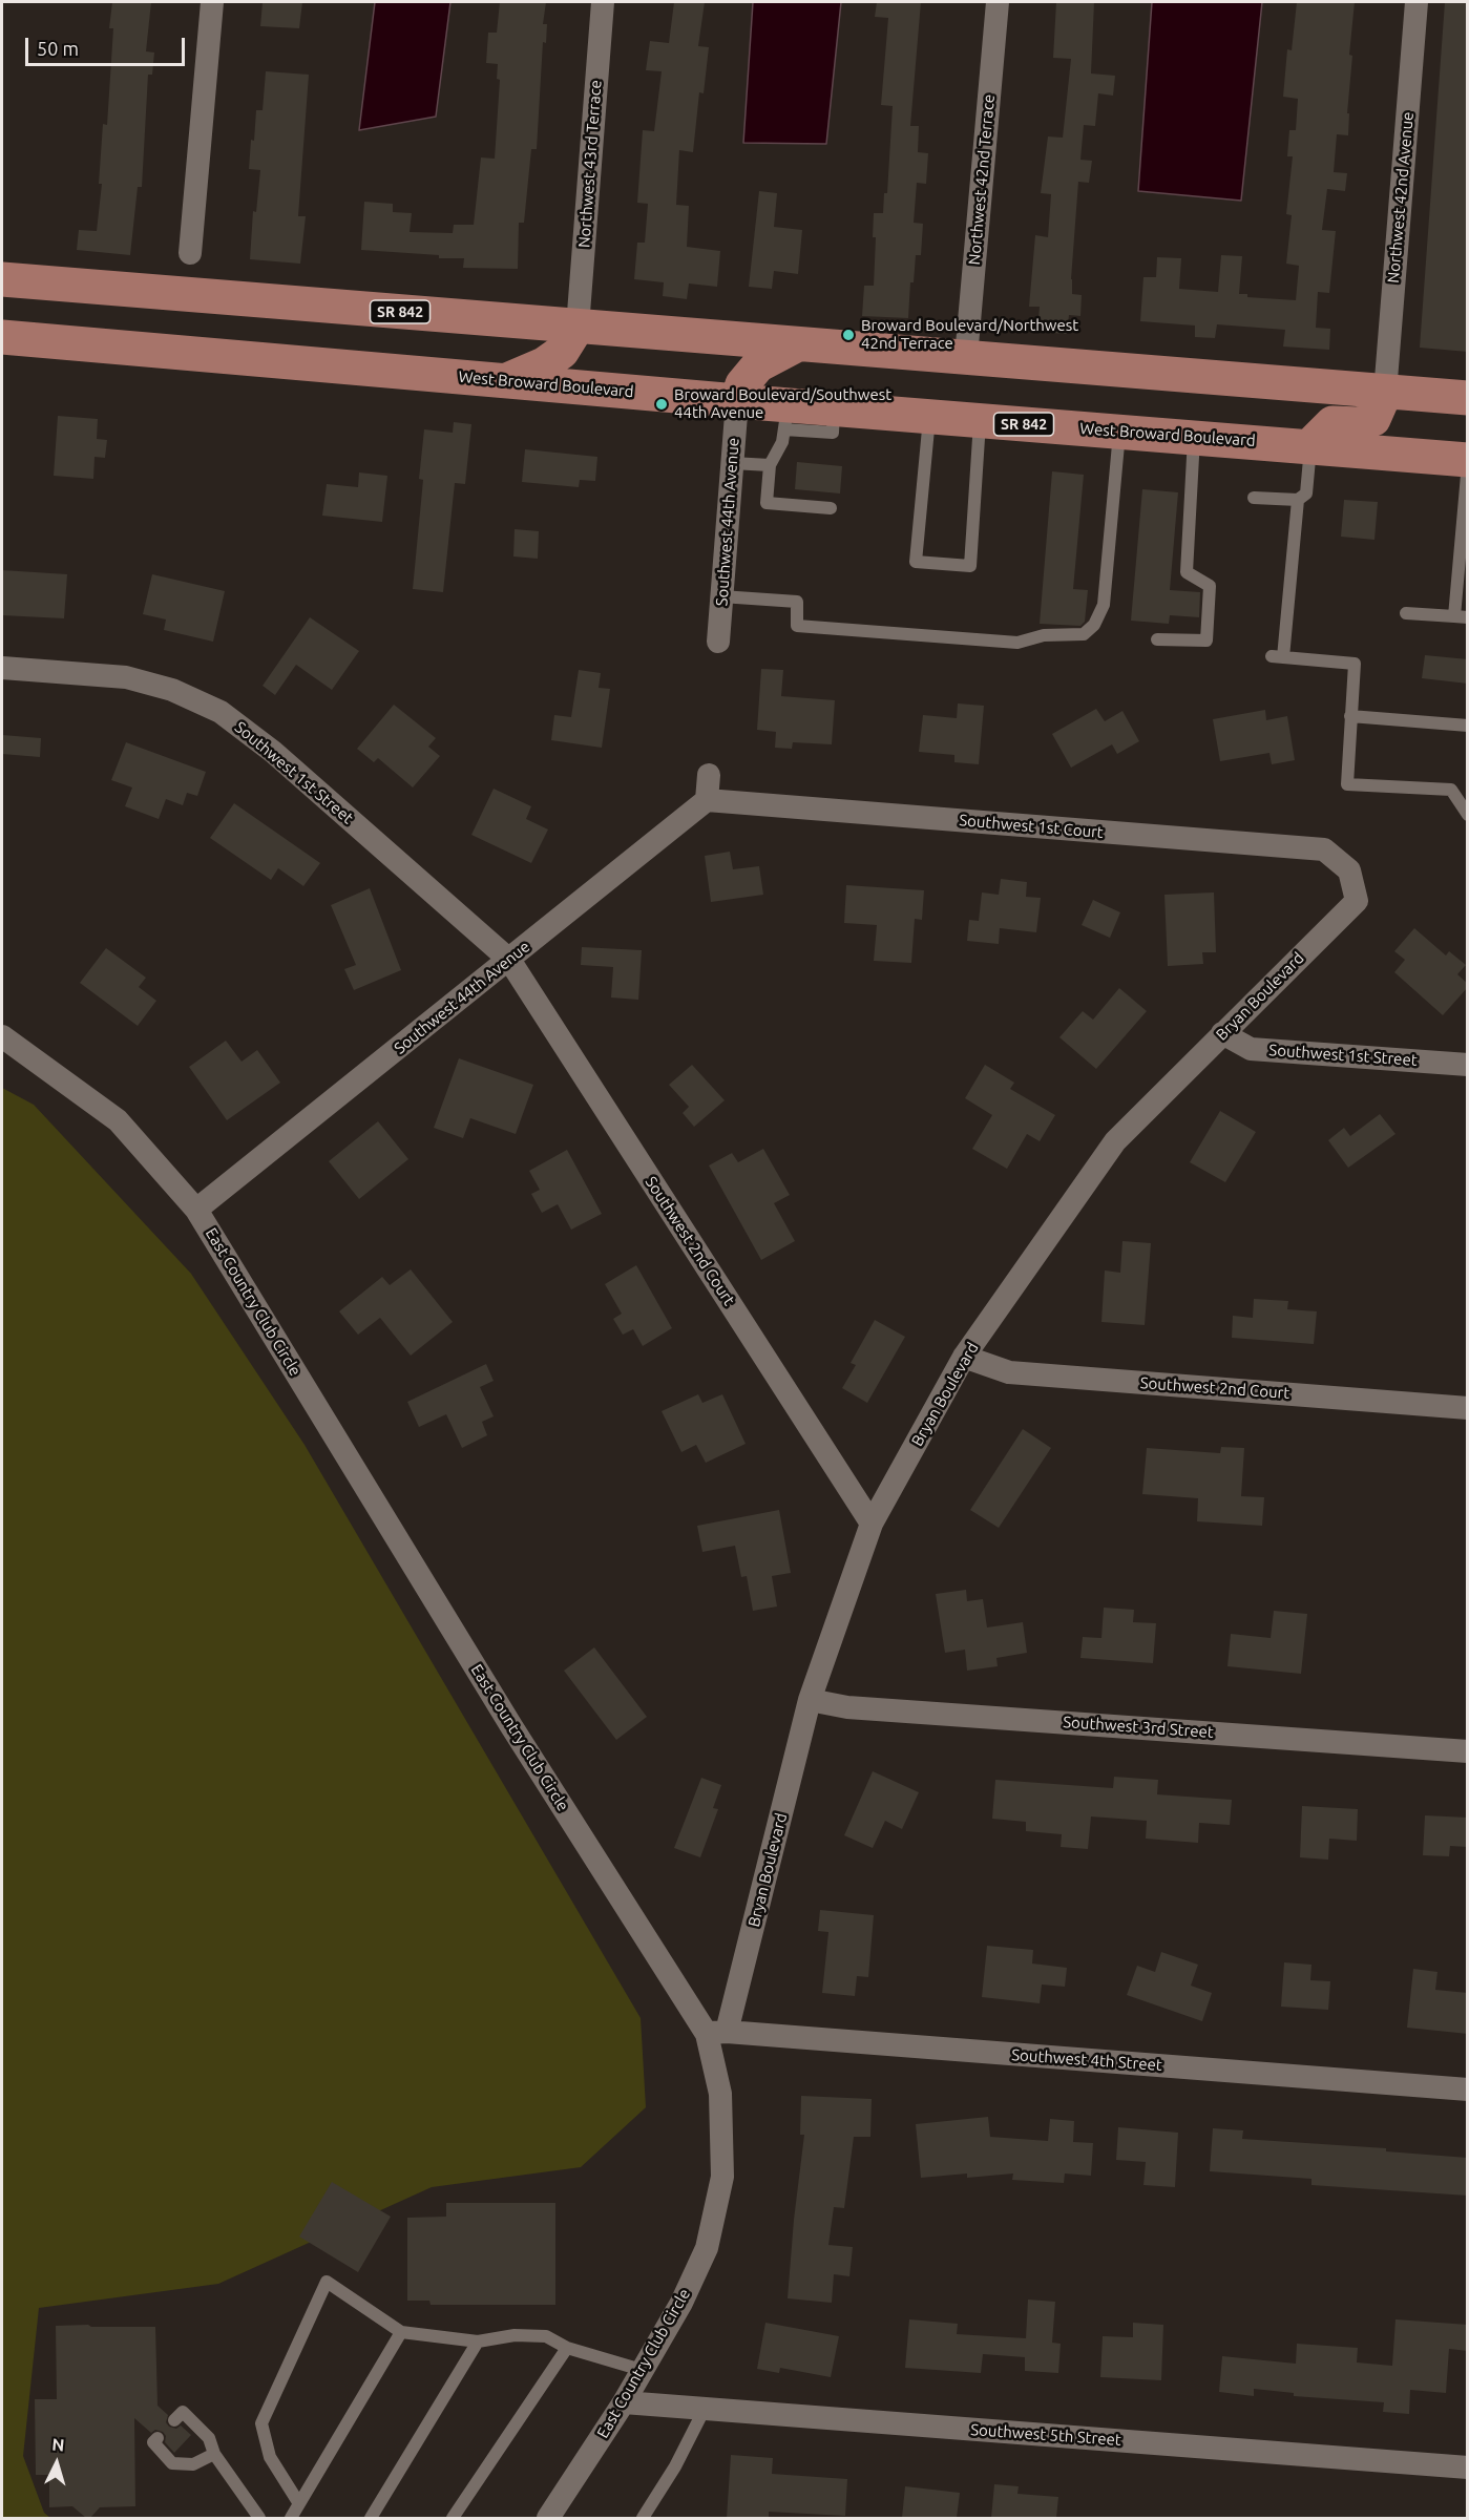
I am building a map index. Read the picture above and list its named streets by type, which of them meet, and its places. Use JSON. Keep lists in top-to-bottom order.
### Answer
{
  "streets": {
    "main road": ["SR 842", "West Broward Boulevard"],
    "street": [
      "Northwest 43rd Terrace",
      "Northwest 42nd Terrace",
      "Northwest 42nd Avenue",
      "Southwest 44th Avenue",
      "Southwest 1st Street",
      "Southwest 1st Court",
      "Bryan Boulevard",
      "Southwest 2nd Court",
      "East Country Club Circle",
      "Southwest 3rd Street",
      "Southwest 4th Street",
      "Southwest 5th Street"
    ]
  },
  "crossings": [
    ["Northwest 43rd Terrace", "SR 842"],
    ["Northwest 42nd Terrace", "SR 842"],
    ["Northwest 42nd Avenue", "SR 842"],
    ["West Broward Boulevard", "Southwest 44th Avenue"],
    ["Southwest 44th Avenue", "Southwest 1st Street"],
    ["Southwest 44th Avenue", "Southwest 1st Court"],
    ["Southwest 44th Avenue", "Southwest 2nd Court"],
    ["Southwest 44th Avenue", "East Country Club Circle"],
    ["Southwest 1st Street", "Bryan Boulevard"],
    ["Southwest 1st Street", "Southwest 2nd Court"],
    ["Southwest 1st Court", "Bryan Boulevard"],
    ["Bryan Boulevard", "Southwest 2nd Court"],
    ["Bryan Boulevard", "East Country Club Circle"],
    ["Bryan Boulevard", "Southwest 3rd Street"],
    ["Bryan Boulevard", "Southwest 4th Street"],
    ["East Country Club Circle", "Southwest 4th Street"],
    ["East Country Club Circle", "Southwest 5th Street"]
  ],
  "places": ["Broward Boulevard/Northwest 42nd Terrace", "Broward Boulevard/Southwest 44th Avenue"],
  "scale_bar": "50 m",
  "north": "top"
}
